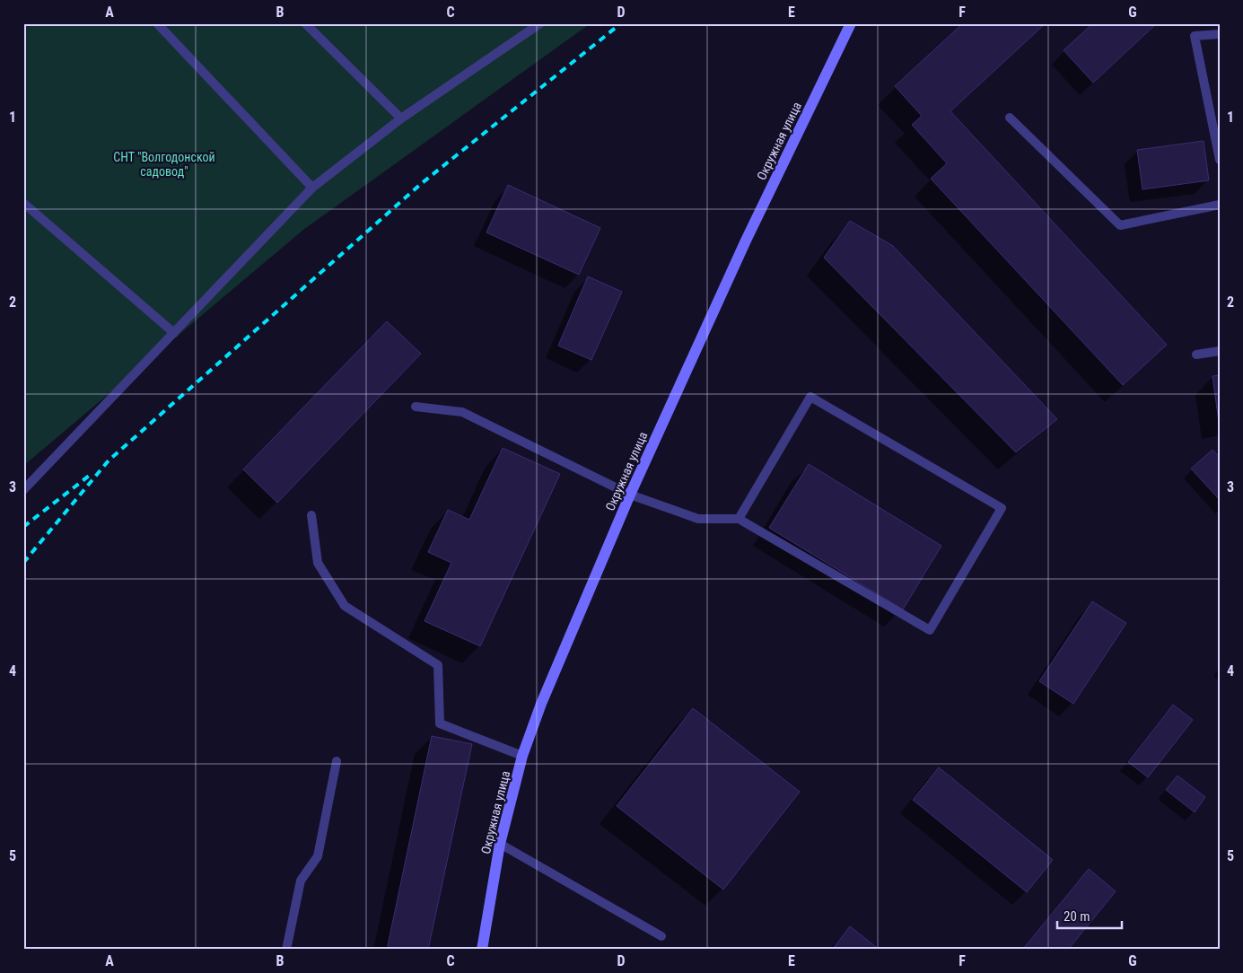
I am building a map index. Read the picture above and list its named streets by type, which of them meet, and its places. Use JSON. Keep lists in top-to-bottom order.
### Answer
{
  "streets": {
    "main road": ["Окружная улица"]
  },
  "parks": ["СНТ \"Волгодонской садовод\""],
  "scale_bar": "20 m",
  "grid": {
    "columns": [
      "A",
      "B",
      "C",
      "D",
      "E",
      "F",
      "G"
    ],
    "rows": [
      "1",
      "2",
      "3",
      "4",
      "5"
    ]
  }
}
